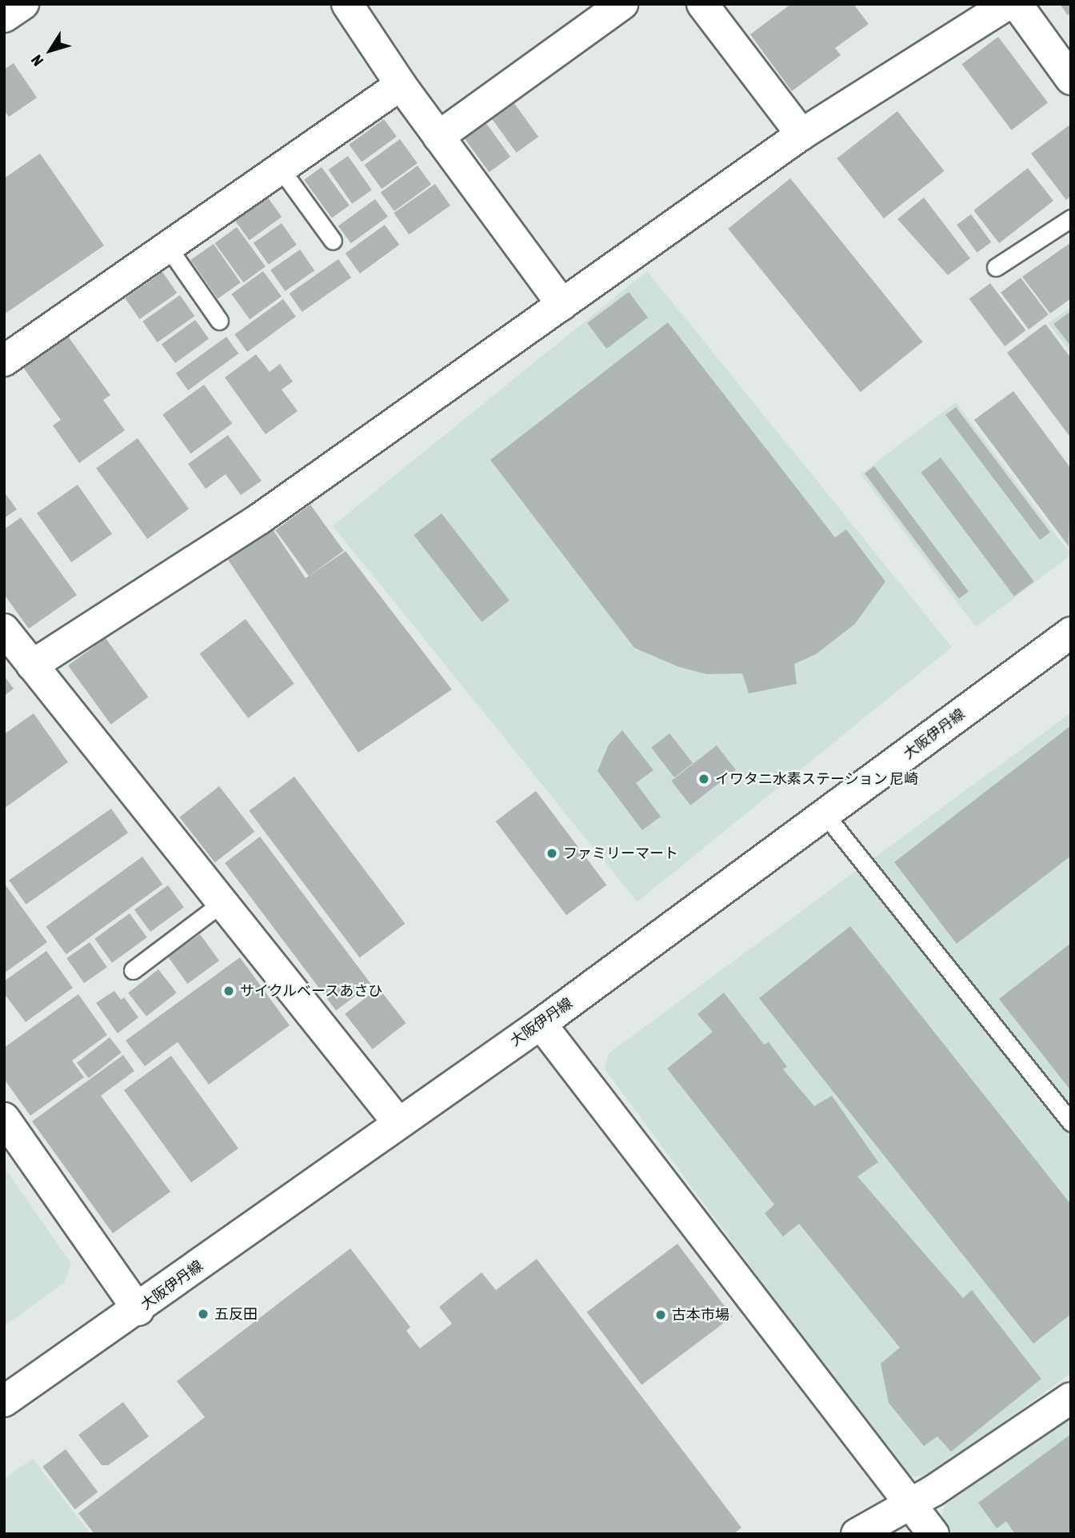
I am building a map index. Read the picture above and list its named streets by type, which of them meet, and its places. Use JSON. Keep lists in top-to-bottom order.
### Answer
{
  "streets": {
    "street": ["大阪伊丹線"]
  },
  "places": [
    "イワタニ水素ステーション 尼崎",
    "ファミリーマート",
    "サイクルベースあさひ",
    "五反田",
    "古本市場"
  ],
  "north": "bottom left"
}
